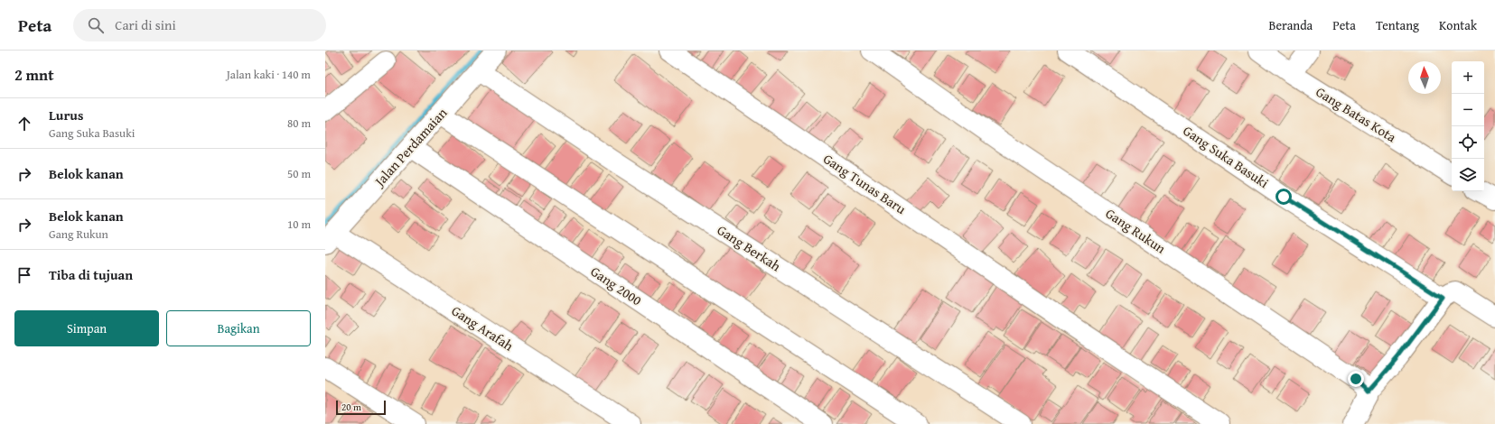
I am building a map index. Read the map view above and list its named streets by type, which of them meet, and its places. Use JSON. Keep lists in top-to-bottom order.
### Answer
{
  "streets": {
    "street": [
      "Gang Batas Kota",
      "Jalan Perdamaian",
      "Gang Suka Basuki",
      "Gang Tunas Baru",
      "Gang Rukun",
      "Gang Berkah",
      "Gang 2000",
      "Gang Arafah"
    ]
  },
  "crossings": [
    ["Jalan Perdamaian", "Gang Berkah"],
    ["Jalan Perdamaian", "Gang 2000"],
    ["Jalan Perdamaian", "Gang Arafah"]
  ],
  "scale_bar": "20 m",
  "north": "top",
  "page": {
    "header": "Peta",
    "search": "Cari di sini",
    "nav": [
      "Beranda",
      "Peta",
      "Tentang",
      "Kontak"
    ],
    "heading": ["2 mnt", "Jalan kaki · 140 m"],
    "map_buttons": ["+", "−"],
    "list": [
      ["Lurus", "Gang Suka Basuki", "80 m"],
      ["Belok kanan", "50 m"],
      ["Belok kanan", "Gang Rukun", "10 m"],
      "Tiba di tujuan"
    ],
    "buttons": ["Simpan", "Bagikan"],
    "scale": "20 m"
  }
}
